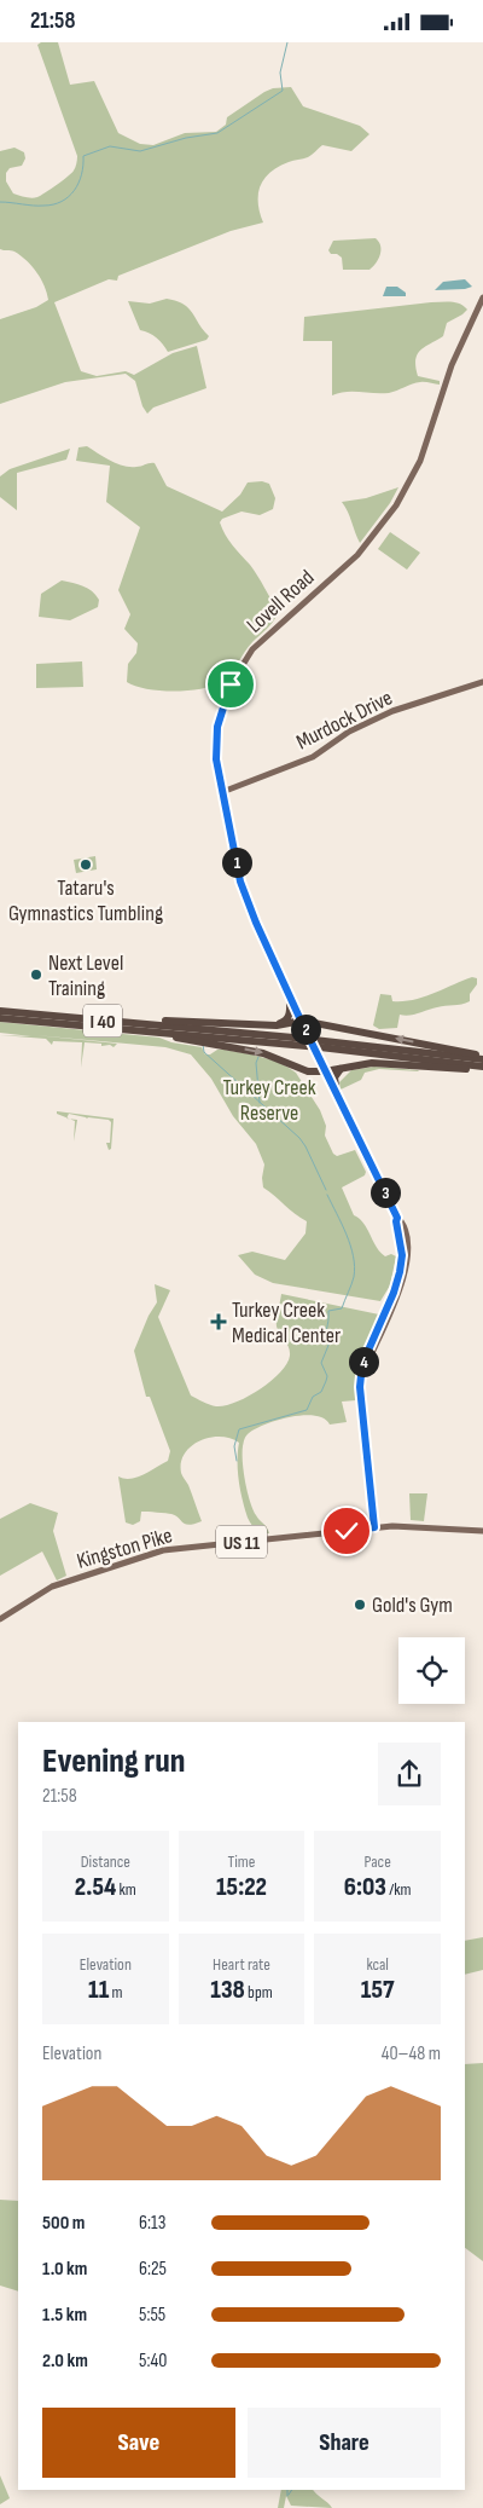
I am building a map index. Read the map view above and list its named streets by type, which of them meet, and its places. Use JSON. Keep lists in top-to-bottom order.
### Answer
{
  "streets": {
    "highway": ["I 40"],
    "main road": [
      "Lovell Road",
      "Murdock Drive",
      "US 11",
      "Kingston Pike"
    ]
  },
  "crossings": [
    ["Lovell Road", "Murdock Drive"],
    ["Lovell Road", "Kingston Pike"]
  ],
  "parks": ["Turkey Creek Reserve"],
  "places": {
    "other": ["Tataru's Gymnastics Tumbling", "Next Level Training", "Gold's Gym"],
    "health": ["Turkey Creek Medical Center"]
  },
  "page": {
    "status": "21:58",
    "pins": [
      "1",
      "2",
      "3",
      "4"
    ],
    "heading": ["Evening run", "21:58"],
    "stats": [
      ["Distance", "2.54 km"],
      ["Time", "15:22"],
      ["Pace", "6:03 /km"],
      ["Elevation", "11 m"],
      ["Heart rate", "138 bpm"],
      ["kcal", "157"]
    ],
    "chart": ["Elevation", "40–48 m"],
    "list": [
      {
        "name": "500 m",
        "note": "6:13"
      },
      {
        "name": "1.0 km",
        "note": "6:25"
      },
      {
        "name": "1.5 km",
        "note": "5:55"
      },
      {
        "name": "2.0 km",
        "note": "5:40"
      }
    ],
    "buttons": ["Save", "Share"]
  }
}
